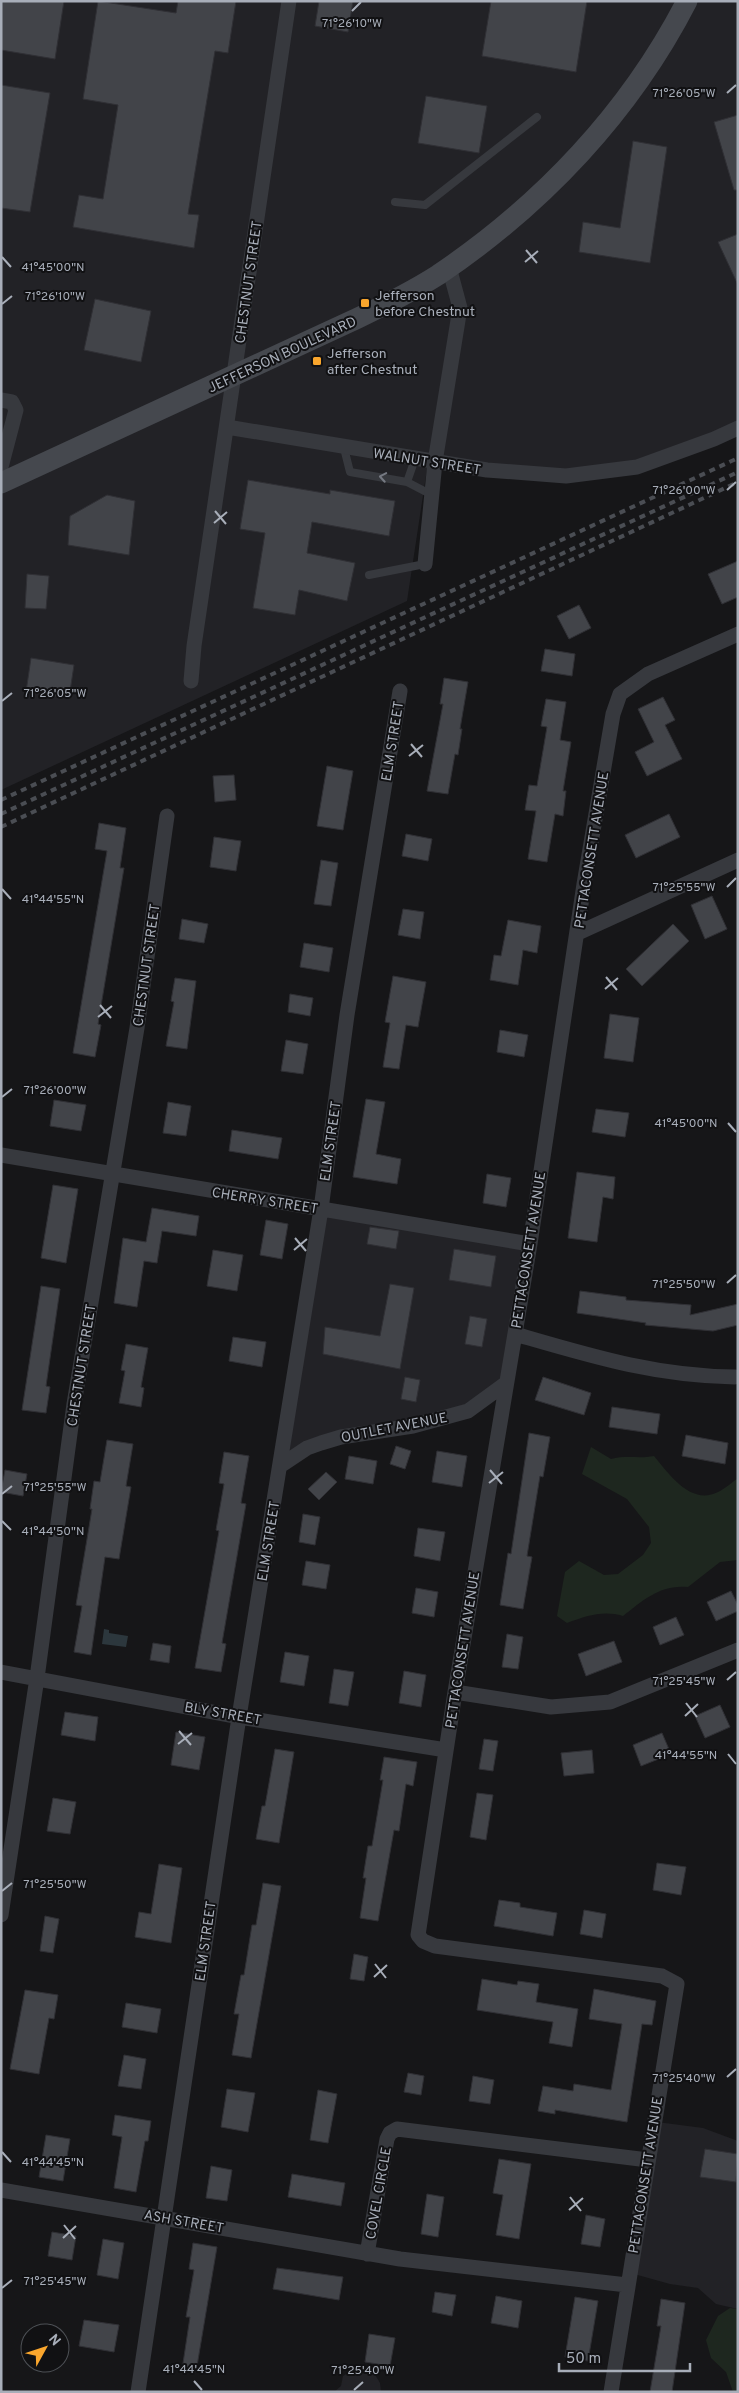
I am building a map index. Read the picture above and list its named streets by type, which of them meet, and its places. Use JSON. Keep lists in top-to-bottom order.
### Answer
{
  "streets": {
    "main road": ["JEFFERSON BOULEVARD"],
    "street": [
      "CHESTNUT STREET",
      "WALNUT STREET",
      "ELM STREET",
      "PETTACONSETT AVENUE",
      "CHERRY STREET",
      "OUTLET AVENUE",
      "BLY STREET",
      "COVEL CIRCLE",
      "ASH STREET"
    ]
  },
  "crossings": [
    ["CHESTNUT STREET", "JEFFERSON BOULEVARD"],
    ["CHESTNUT STREET", "WALNUT STREET"],
    ["CHESTNUT STREET", "CHERRY STREET"],
    ["CHESTNUT STREET", "BLY STREET"],
    ["ELM STREET", "CHERRY STREET"],
    ["ELM STREET", "OUTLET AVENUE"],
    ["ELM STREET", "BLY STREET"],
    ["ELM STREET", "ASH STREET"],
    ["PETTACONSETT AVENUE", "CHERRY STREET"],
    ["PETTACONSETT AVENUE", "OUTLET AVENUE"],
    ["PETTACONSETT AVENUE", "BLY STREET"],
    ["PETTACONSETT AVENUE", "COVEL CIRCLE"],
    ["COVEL CIRCLE", "ASH STREET"]
  ],
  "places": {
    "transit": ["Jefferson before Chestnut", "Jefferson after Chestnut"]
  },
  "scale_bar": "50 m",
  "north": "top right",
  "coordinates": [
    "71°26'10\"W",
    "71°26'05\"W",
    "41°45'00\"N",
    "71°26'00\"W",
    "71°25'55\"W",
    "41°44'55\"N",
    "71°25'50\"W",
    "41°44'50\"N",
    "71°25'45\"W",
    "71°25'40\"W",
    "41°44'45\"N"
  ]
}
